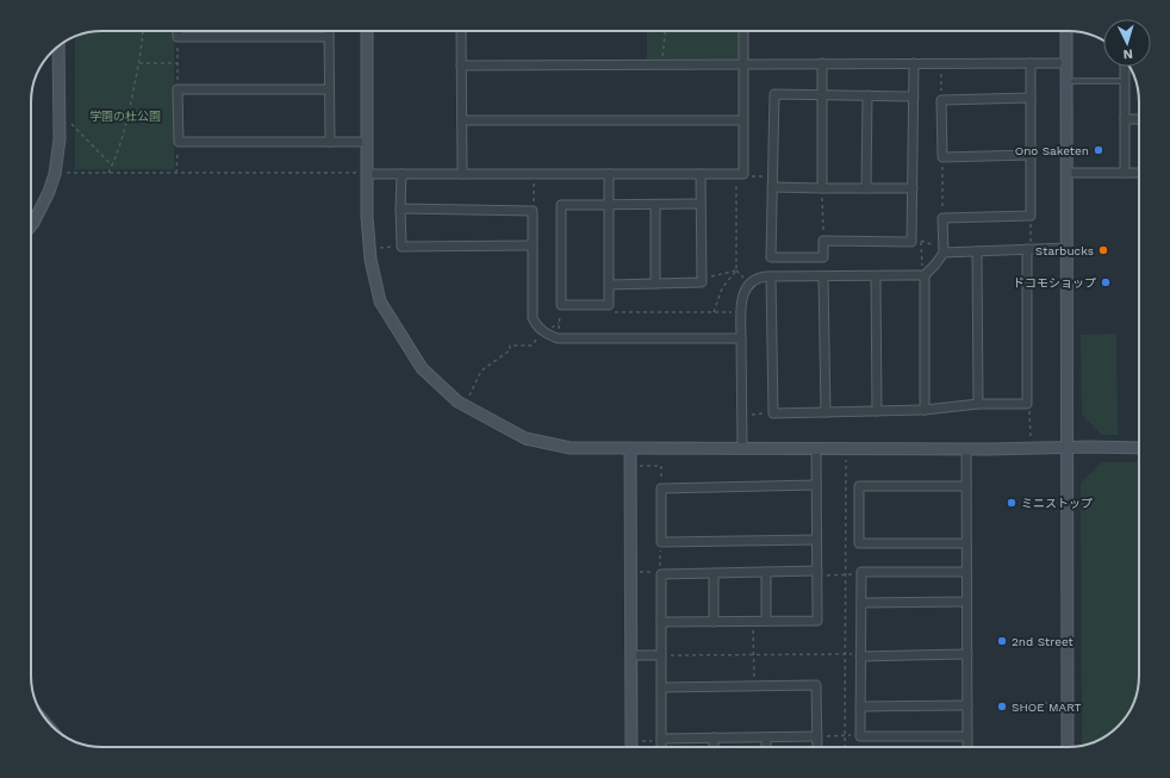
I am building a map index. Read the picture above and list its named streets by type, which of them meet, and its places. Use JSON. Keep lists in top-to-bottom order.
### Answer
{
  "parks": ["学園の杜公園"],
  "places": [
    "Ono Saketen",
    "Starbucks",
    "ドコモショップ",
    "ミニストップ",
    "2nd Street",
    "SHOE MART"
  ],
  "north": "bottom"
}
